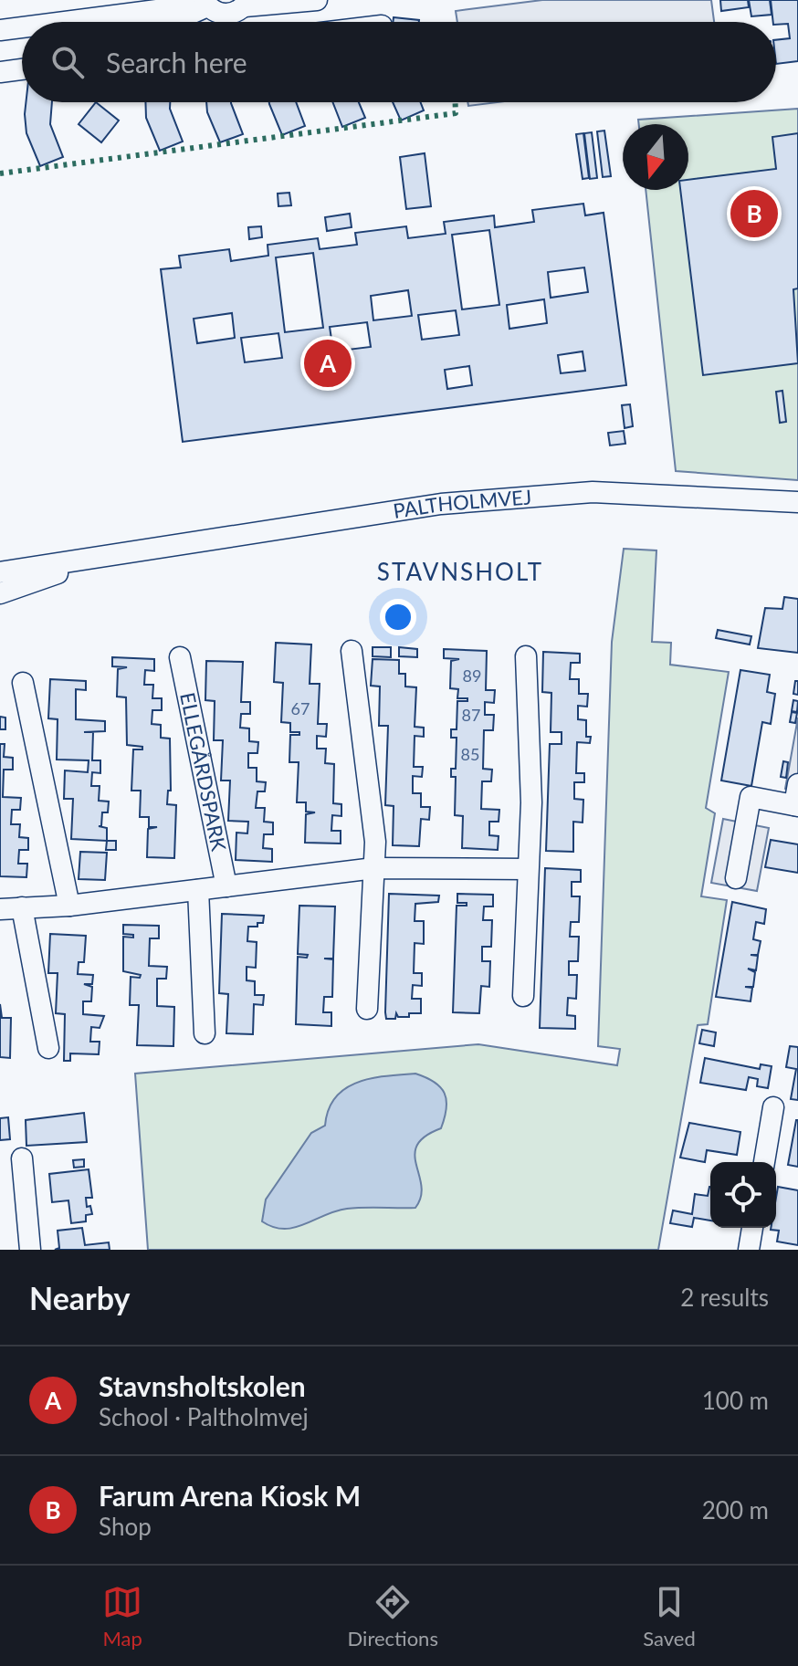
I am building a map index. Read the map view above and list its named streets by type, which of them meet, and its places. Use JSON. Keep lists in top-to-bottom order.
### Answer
{
  "streets": {
    "street": ["PALTHOLMVEJ", "ELLEGÅRDSPARK"]
  },
  "districts": ["STAVNSHOLT"],
  "house_numbers": [
    "89",
    "67",
    "87",
    "85"
  ],
  "north": "bottom",
  "page": {
    "search": "Search here",
    "pins": ["B", "A"],
    "heading": ["Nearby", "2 results"],
    "list": [
      {
        "mark": "A",
        "name": "Stavnsholtskolen",
        "note": "School · Paltholmvej",
        "value": "100 m"
      },
      {
        "mark": "B",
        "name": "Farum Arena Kiosk M",
        "note": "Shop",
        "value": "200 m"
      }
    ],
    "nav": ["Map", "Directions", "Saved"]
  }
}
